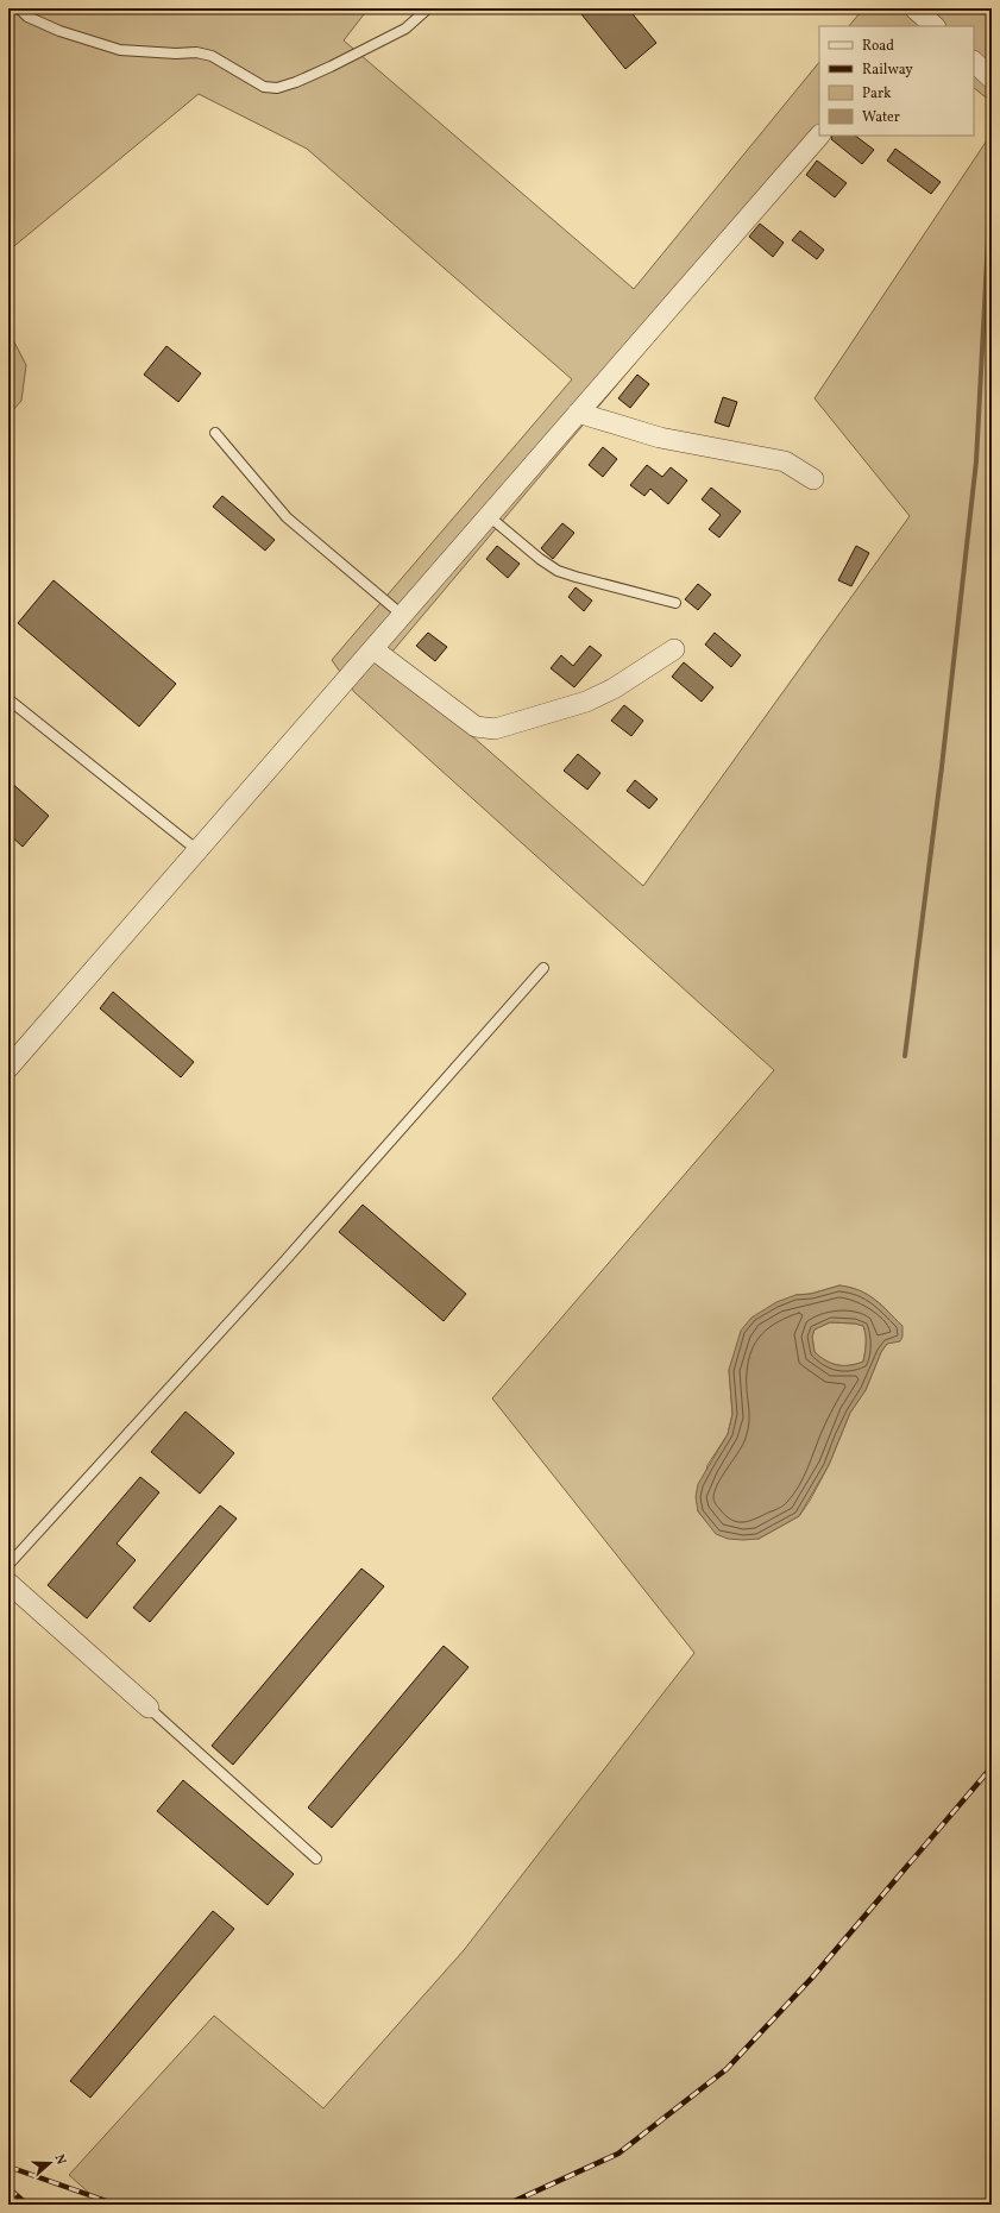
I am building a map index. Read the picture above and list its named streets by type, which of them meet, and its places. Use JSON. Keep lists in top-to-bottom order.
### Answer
{
  "legend": [
    "Road",
    "Railway",
    "Park",
    "Water"
  ],
  "north": "right"
}
